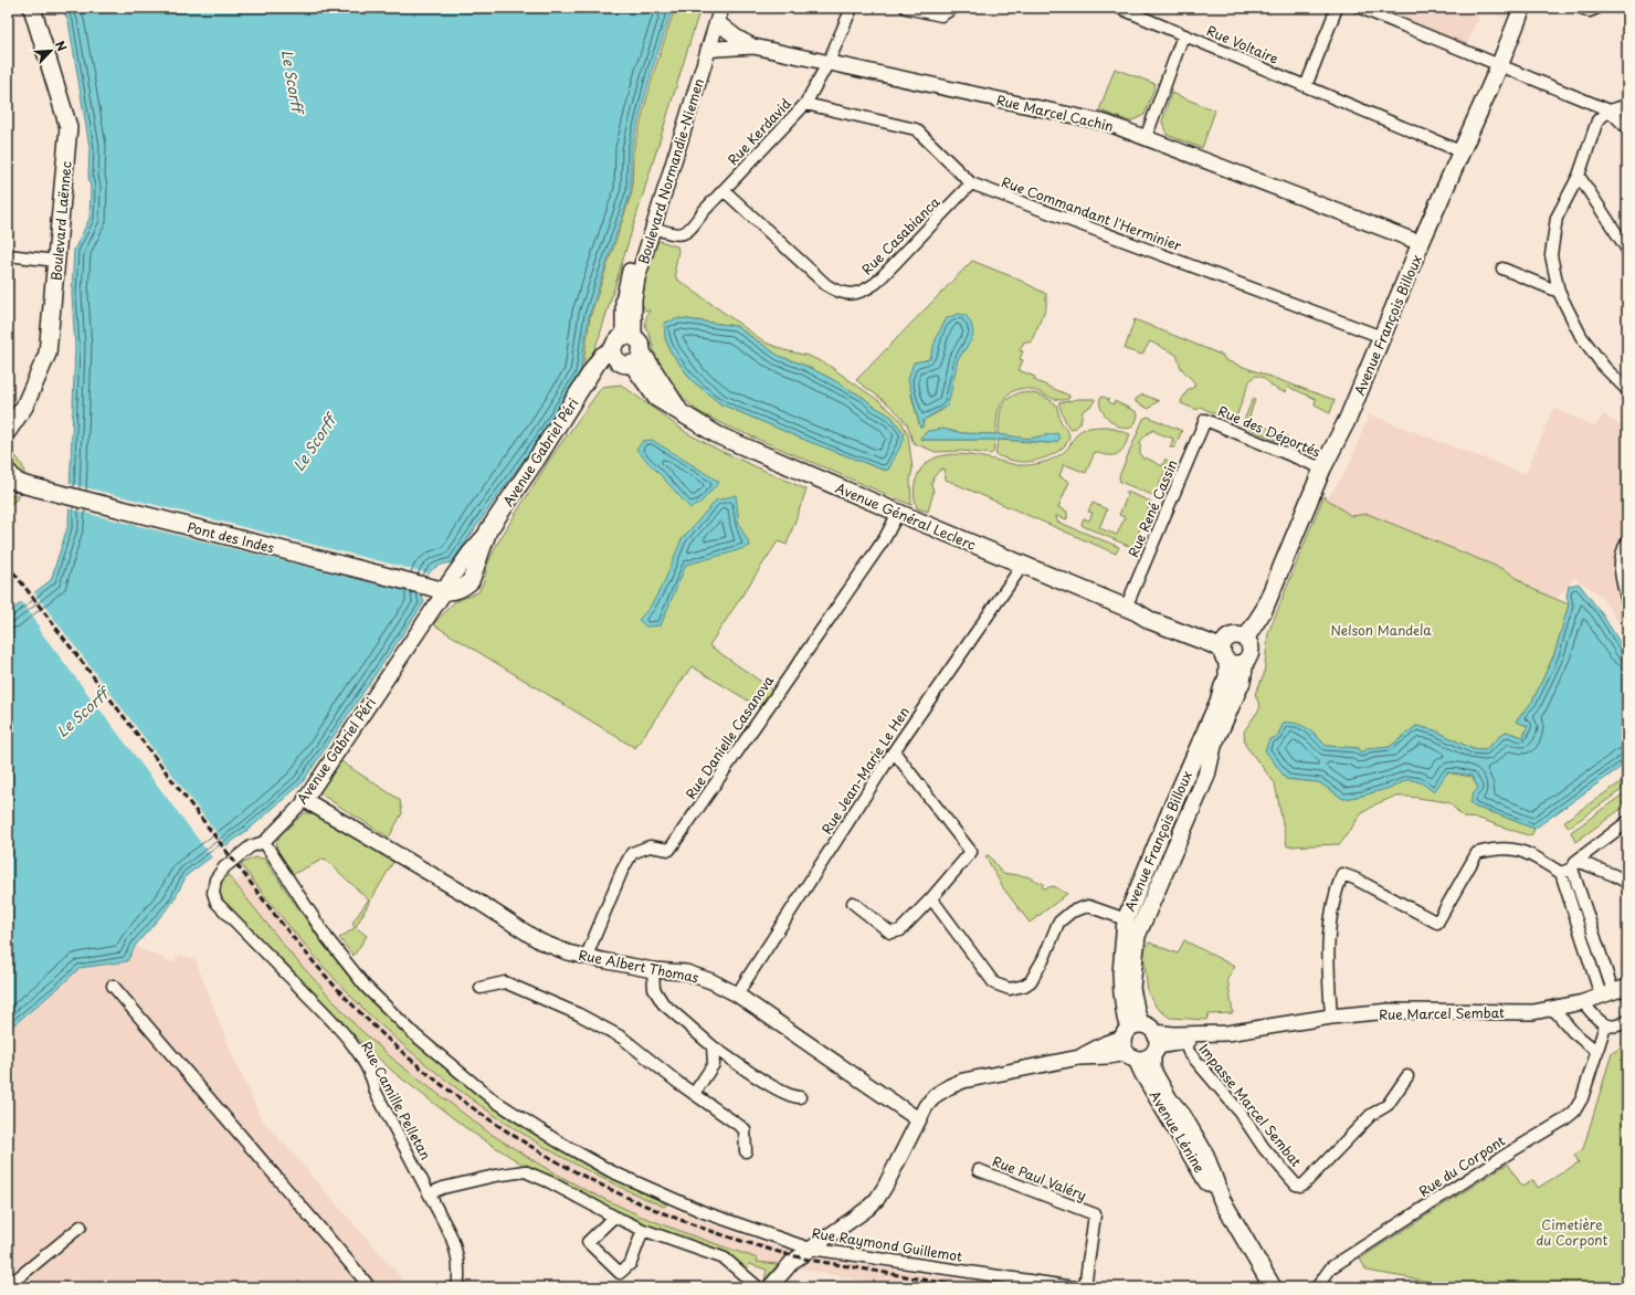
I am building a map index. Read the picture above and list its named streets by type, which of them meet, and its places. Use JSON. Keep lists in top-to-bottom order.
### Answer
{
  "streets": {
    "main road": [
      "Boulevard Laënnec",
      "Avenue François Billoux",
      "Avenue Gabriel Péri",
      "Avenue Général Leclerc",
      "Pont des Indes",
      "Avenue Lénine"
    ],
    "street": [
      "Rue Voltaire",
      "Rue Marcel Cachin",
      "Rue Kerdavid",
      "Boulevard Normandie-Niemen",
      "Rue Commandant l'Herminier",
      "Rue Casabianca",
      "Rue des Déportés",
      "Rue René Cassin",
      "Rue Danielle Casanova",
      "Rue Jean-Marie Le Hen",
      "Rue Albert Thomas",
      "Rue Marcel Sembat",
      "Rue Camille Pelletan",
      "Impasse Marcel Sembat",
      "Rue du Corpont",
      "Rue Paul Valéry",
      "Rue Raymond Guillemot"
    ]
  },
  "crossings": [
    ["Rue Voltaire", "Avenue François Billoux"],
    ["Rue Marcel Cachin", "Rue Kerdavid"],
    ["Rue Marcel Cachin", "Boulevard Normandie-Niemen"],
    ["Rue Marcel Cachin", "Avenue François Billoux"],
    ["Rue Kerdavid", "Boulevard Normandie-Niemen"],
    ["Rue Kerdavid", "Rue Commandant l'Herminier"],
    ["Rue Kerdavid", "Rue Casabianca"],
    ["Boulevard Normandie-Niemen", "Avenue Gabriel Péri"],
    ["Boulevard Normandie-Niemen", "Avenue Général Leclerc"],
    ["Rue Commandant l'Herminier", "Rue Casabianca"],
    ["Rue Commandant l'Herminier", "Avenue François Billoux"],
    ["Avenue François Billoux", "Rue des Déportés"],
    ["Avenue François Billoux", "Avenue Général Leclerc"],
    ["Avenue François Billoux", "Rue Marcel Sembat"],
    ["Avenue François Billoux", "Avenue Lénine"],
    ["Rue des Déportés", "Rue René Cassin"],
    ["Avenue Gabriel Péri", "Avenue Général Leclerc"],
    ["Avenue Gabriel Péri", "Pont des Indes"],
    ["Avenue Gabriel Péri", "Rue Albert Thomas"],
    ["Avenue Gabriel Péri", "Rue Camille Pelletan"],
    ["Avenue Gabriel Péri", "Rue Raymond Guillemot"],
    ["Rue René Cassin", "Avenue Général Leclerc"],
    ["Avenue Général Leclerc", "Rue Danielle Casanova"],
    ["Avenue Général Leclerc", "Rue Jean-Marie Le Hen"],
    ["Rue Danielle Casanova", "Rue Albert Thomas"],
    ["Rue Jean-Marie Le Hen", "Rue Albert Thomas"],
    ["Rue Albert Thomas", "Rue Marcel Sembat"],
    ["Rue Marcel Sembat", "Impasse Marcel Sembat"],
    ["Rue Marcel Sembat", "Avenue Lénine"],
    ["Rue Marcel Sembat", "Rue Raymond Guillemot"]
  ],
  "water": ["Le Scorff"],
  "parks": ["Nelson Mandela", "Cimetière du Corpont"],
  "north": "top right"
}
